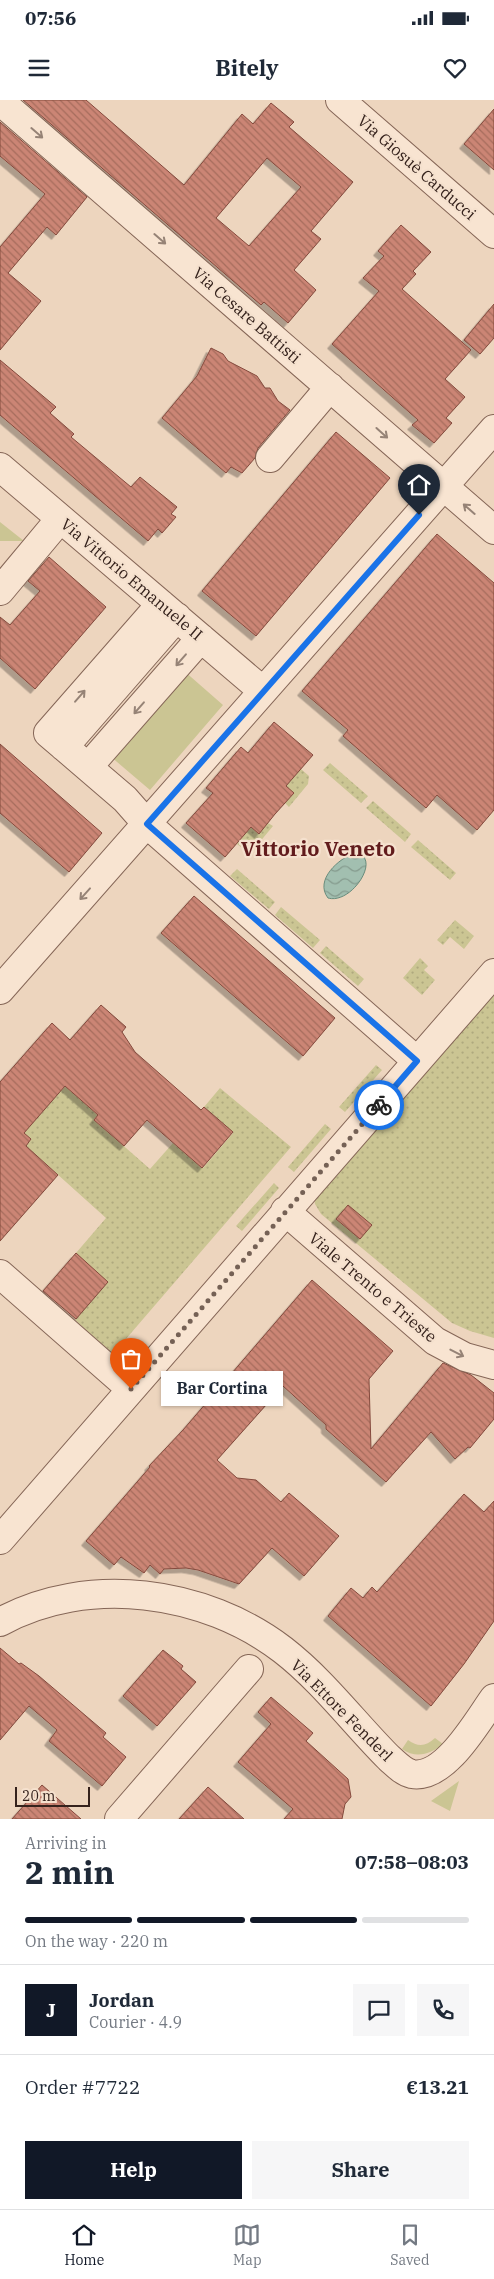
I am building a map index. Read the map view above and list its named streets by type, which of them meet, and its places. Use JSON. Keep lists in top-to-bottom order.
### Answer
{
  "streets": {
    "street": [
      "Via Giosuè Carducci",
      "Via Cesare Battisti",
      "Via Vittorio Emanuele II",
      "Viale Trento e Trieste",
      "Via Ettore Fenderl"
    ]
  },
  "one_way": ["Viale Trento e Trieste"],
  "districts": ["Vittorio Veneto"],
  "places": ["Bar Cortina"],
  "scale_bar": "20 m",
  "page": {
    "status": "07:56",
    "header": "Bitely",
    "bubble": "Bar Cortina",
    "scale": "20 m",
    "heading": ["2 min", "Arriving in", "07:58–08:03"],
    "panel": [
      "Jordan",
      "Courier · 4.9",
      "Order #7722",
      "€13.21"
    ],
    "bar": "On the way · 220 m",
    "round": "J",
    "buttons": ["Help", "Share"],
    "tabs": ["Home", "Map", "Saved"]
  }
}
